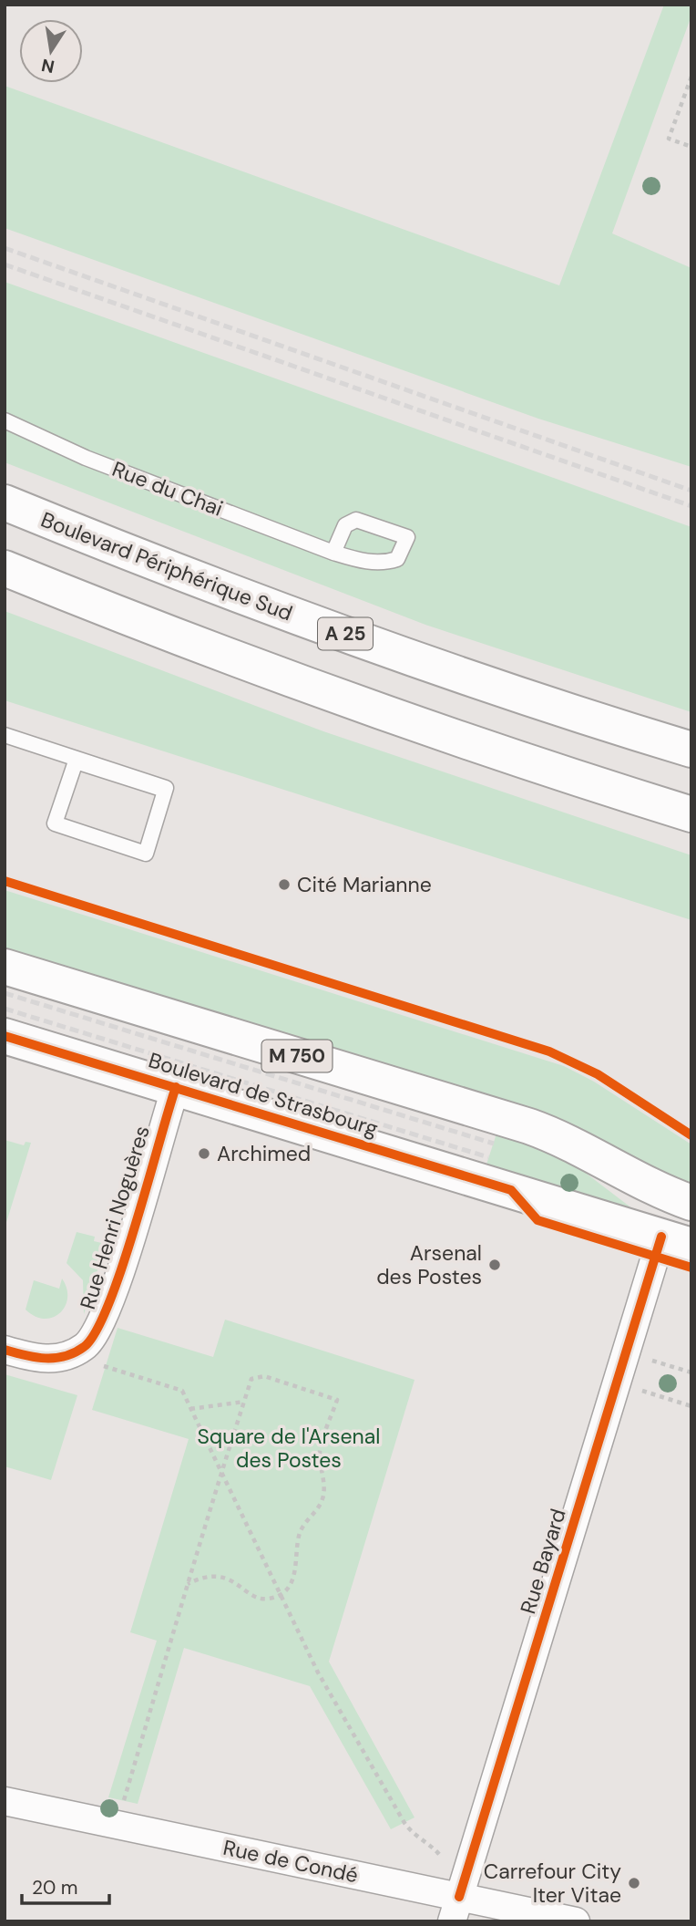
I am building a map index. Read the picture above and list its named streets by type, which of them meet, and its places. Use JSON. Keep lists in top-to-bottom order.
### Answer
{
  "streets": {
    "main road": [
      "Boulevard Périphérique Sud",
      "A 25",
      "M 750",
      "Boulevard de Strasbourg"
    ],
    "street": ["Rue Henri Noguères", "Rue Bayard", "Rue de Condé"],
    "lane": ["Rue du Chai"]
  },
  "crossings": [
    ["Boulevard de Strasbourg", "Rue Henri Noguères"],
    ["Boulevard de Strasbourg", "Rue Bayard"],
    ["Rue Bayard", "Rue de Condé"]
  ],
  "parks": ["Square de l'Arsenal des Postes"],
  "places": [
    "Cité Marianne",
    "Archimed",
    "Arsenal des Postes",
    "Carrefour City Iter Vitae"
  ],
  "scale_bar": "20 m",
  "north": "bottom"
}
